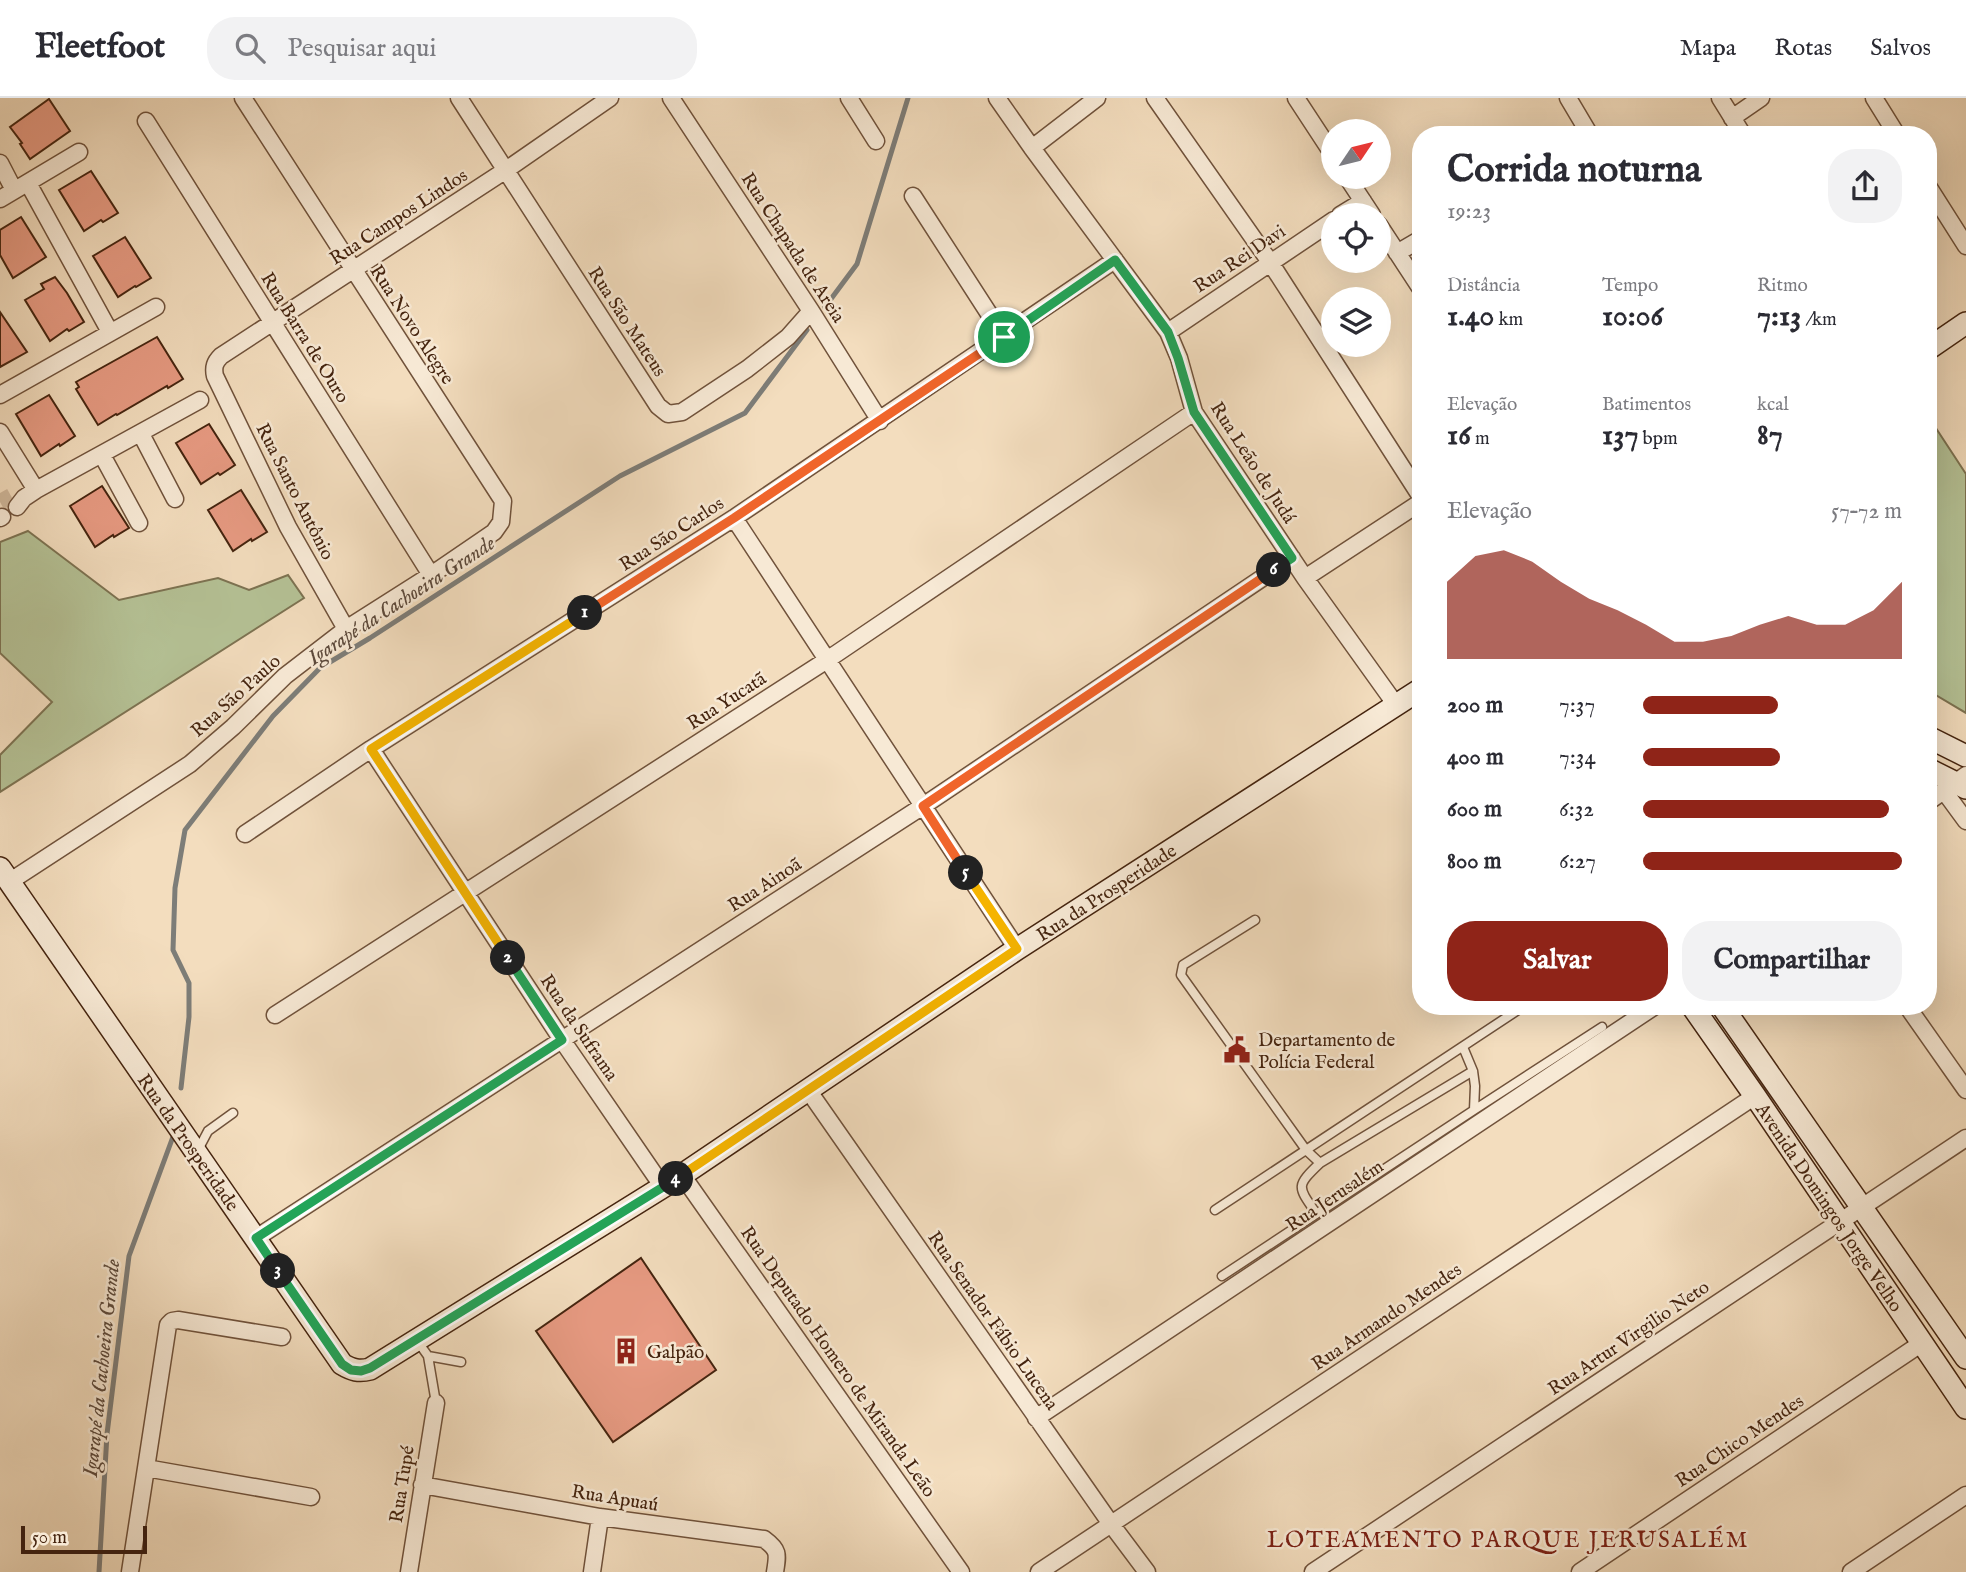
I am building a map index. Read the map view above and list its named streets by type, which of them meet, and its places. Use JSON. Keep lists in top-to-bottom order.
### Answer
{
  "streets": {
    "street": [
      "Rua Campos Lindos",
      "Rua Chapada de Areia",
      "Rua Rei Davi",
      "Rua São Mateus",
      "Rua Novo Alegre",
      "Rua Barra de Ouro",
      "Rua Leão de Judá",
      "Rua Santo Antônio",
      "Rua São Carlos",
      "Rua São Paulo",
      "Rua Yucatã",
      "Rua Ainoã",
      "Rua da Prosperidade",
      "Rua da Suframa",
      "Rua Jerusalém",
      "Avenida Domingos Jorge Velho",
      "Rua Armando Mendes",
      "Rua Senador Fábio Lucena",
      "Rua Artur Virgilio Neto",
      "Rua Deputado Homero de Miranda Leão",
      "Rua Chico Mendes",
      "Rua Tupé",
      "Rua Apuaú"
    ]
  },
  "crossings": [
    ["Rua Campos Lindos", "Rua São Mateus"],
    ["Rua Campos Lindos", "Rua Novo Alegre"],
    ["Rua Campos Lindos", "Rua Barra de Ouro"],
    ["Rua Campos Lindos", "Rua Santo Antônio"],
    ["Rua Chapada de Areia", "Rua São Mateus"],
    ["Rua Chapada de Areia", "Rua São Carlos"],
    ["Rua Rei Davi", "Rua Leão de Judá"],
    ["Rua Novo Alegre", "Rua São Paulo"],
    ["Rua Barra de Ouro", "Rua São Paulo"],
    ["Rua Leão de Judá", "Rua São Carlos"],
    ["Rua Leão de Judá", "Rua Yucatã"],
    ["Rua Leão de Judá", "Rua Ainoã"],
    ["Rua Leão de Judá", "Rua da Prosperidade"],
    ["Rua Santo Antônio", "Rua São Paulo"],
    ["Rua São Carlos", "Rua da Suframa"],
    ["Rua São Paulo", "Rua da Prosperidade"],
    ["Rua Yucatã", "Rua da Suframa"],
    ["Rua Ainoã", "Rua da Prosperidade"],
    ["Rua Ainoã", "Rua da Suframa"],
    ["Rua da Prosperidade", "Rua da Suframa"],
    ["Rua da Prosperidade", "Rua Senador Fábio Lucena"],
    ["Rua da Prosperidade", "Rua Deputado Homero de Miranda Leão"],
    ["Rua Jerusalém", "Rua Senador Fábio Lucena"],
    ["Avenida Domingos Jorge Velho", "Rua Armando Mendes"],
    ["Avenida Domingos Jorge Velho", "Rua Artur Virgilio Neto"],
    ["Avenida Domingos Jorge Velho", "Rua Chico Mendes"],
    ["Rua Armando Mendes", "Rua Senador Fábio Lucena"],
    ["Rua Tupé", "Rua Apuaú"]
  ],
  "districts": ["LOTEAMENTO PARQUE JERUSALÉM"],
  "water": ["Igarapé da Cachoeira Grande"],
  "places": {
    "public building": ["Departamento de Polícia Federal"],
    "building": ["Galpão"]
  },
  "scale_bar": "50 m",
  "north": "top right",
  "page": {
    "header": "Fleetfoot",
    "search": "Pesquisar aqui",
    "nav": ["Mapa", "Rotas", "Salvos"],
    "heading": ["Corrida noturna", "19:23"],
    "stats": [
      ["Distância", "1.40 km"],
      ["Tempo", "10:06"],
      ["Ritmo", "7:13 /km"],
      ["Elevação", "16 m"],
      ["Batimentos", "137 bpm"],
      ["kcal", "87"]
    ],
    "chart": ["Elevação", "57–72 m"],
    "pins": [
      "6",
      "1",
      "5",
      "2",
      "4",
      "3"
    ],
    "list": [
      {
        "name": "200 m",
        "note": "7:37"
      },
      {
        "name": "400 m",
        "note": "7:34"
      },
      {
        "name": "600 m",
        "note": "6:32"
      },
      {
        "name": "800 m",
        "note": "6:27"
      }
    ],
    "buttons": ["Salvar", "Compartilhar"],
    "scale": "50 m"
  }
}
